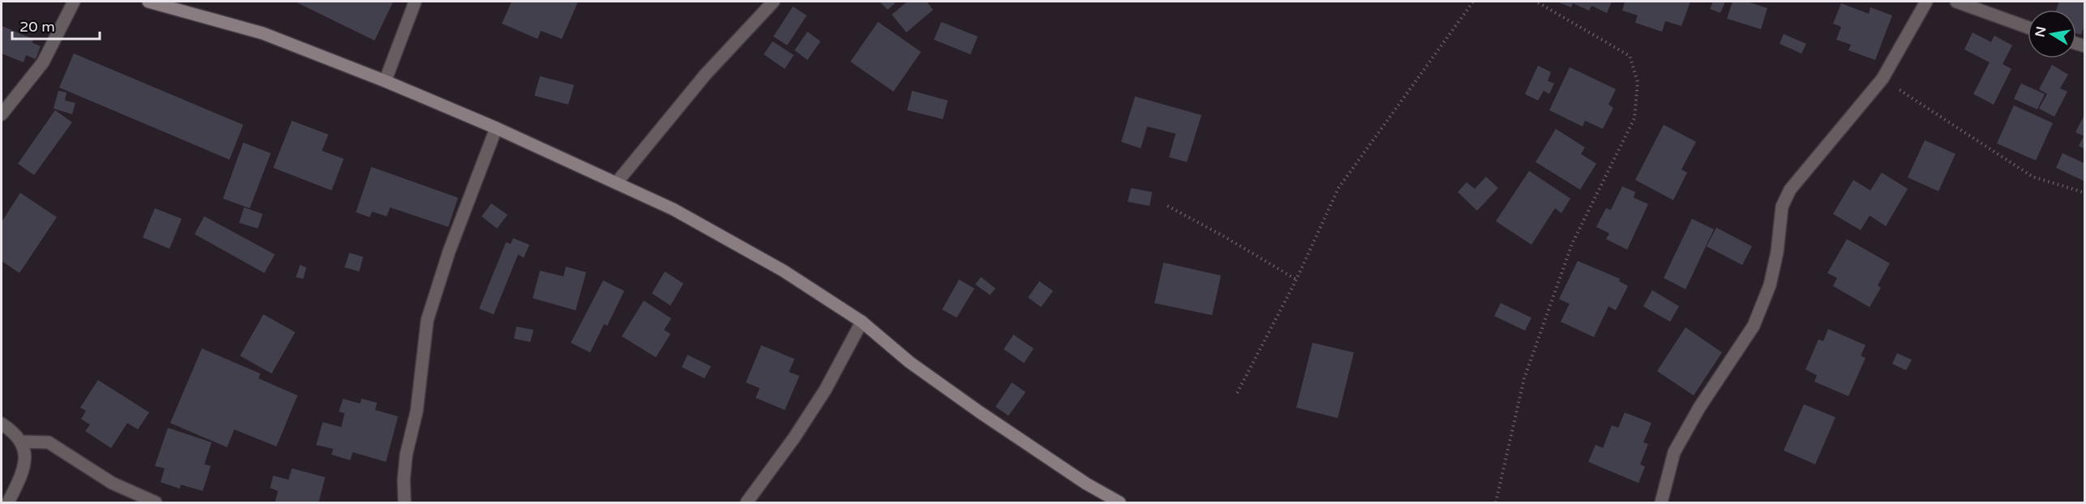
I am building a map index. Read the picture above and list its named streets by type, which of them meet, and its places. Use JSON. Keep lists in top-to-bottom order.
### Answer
{
  "scale_bar": "20 m",
  "north": "left"
}
